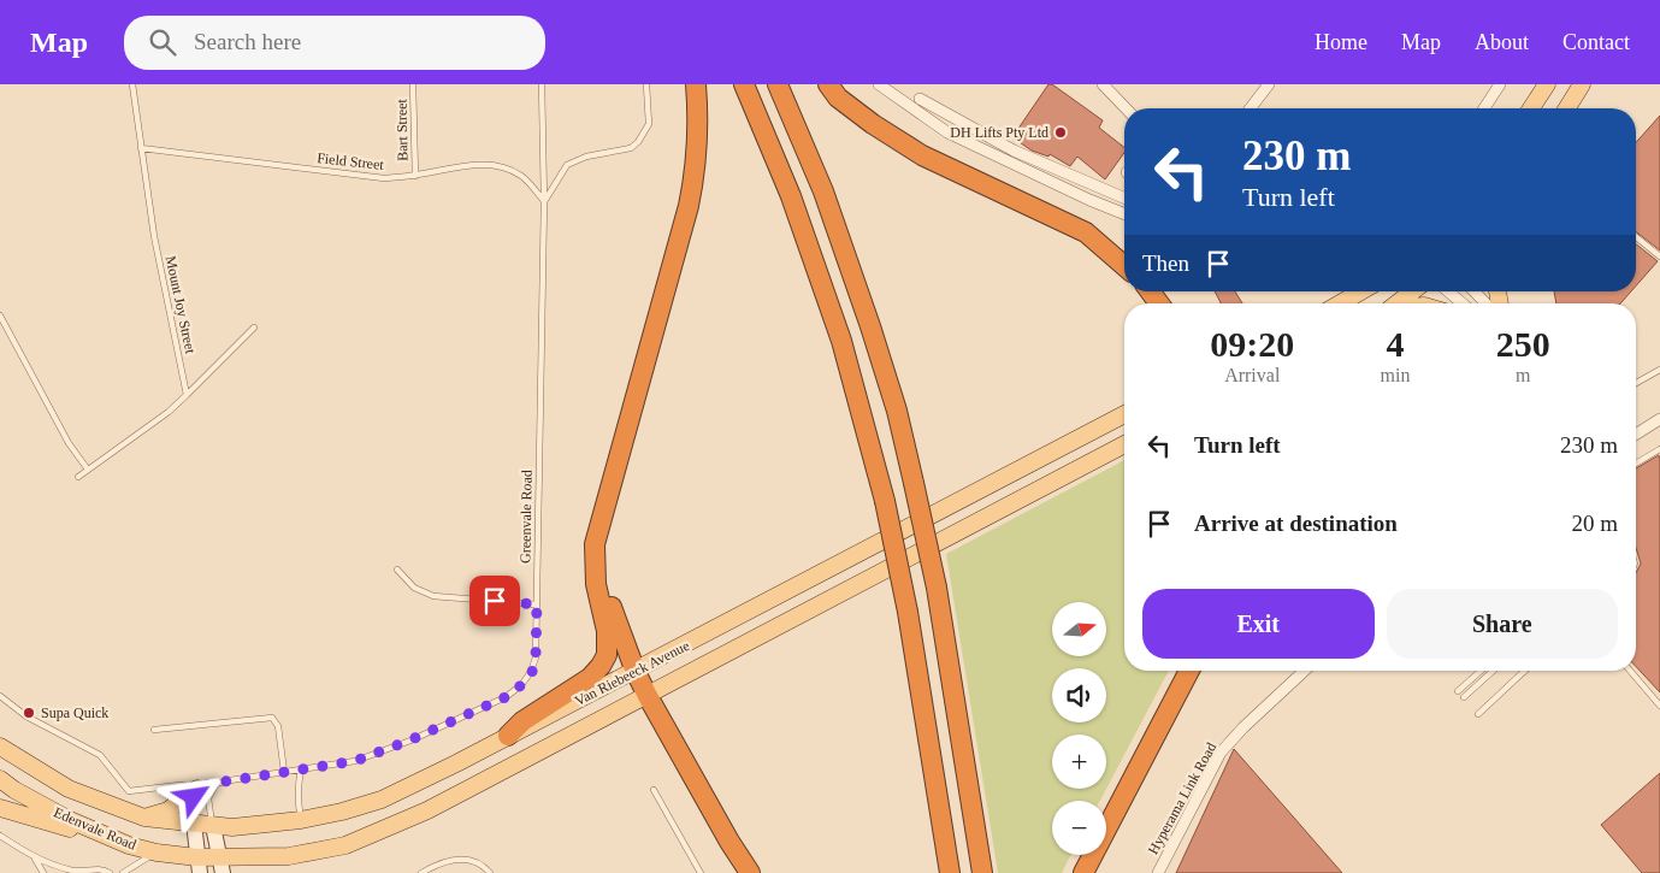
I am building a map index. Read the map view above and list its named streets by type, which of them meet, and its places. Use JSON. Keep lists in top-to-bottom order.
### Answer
{
  "streets": {
    "main road": ["Van Riebeeck Avenue", "Edenvale Road"],
    "street": ["Hyperama Link Road"],
    "lane": [
      "Bart Street",
      "Field Street",
      "Mount Joy Street",
      "Greenvale Road"
    ]
  },
  "crossings": [
    ["Bart Street", "Field Street"],
    ["Field Street", "Mount Joy Street"],
    ["Field Street", "Greenvale Road"],
    ["Van Riebeeck Avenue", "Edenvale Road"]
  ],
  "places": ["DH Lifts Pty Ltd", "Supa Quick"],
  "north": "right",
  "page": {
    "header": "Map",
    "search": "Search here",
    "nav": [
      "Home",
      "Map",
      "About",
      "Contact"
    ],
    "turn": ["230 m", "Turn left"],
    "then": "Then",
    "eta": [
      "09:20",
      "Arrival",
      "4",
      "min",
      "250",
      "m"
    ],
    "list": [
      {
        "name": "Turn left",
        "value": "230 m"
      },
      {
        "name": "Arrive at destination",
        "value": "20 m"
      }
    ],
    "buttons": ["Exit", "Share"],
    "map_buttons": ["+", "−"]
  }
}
